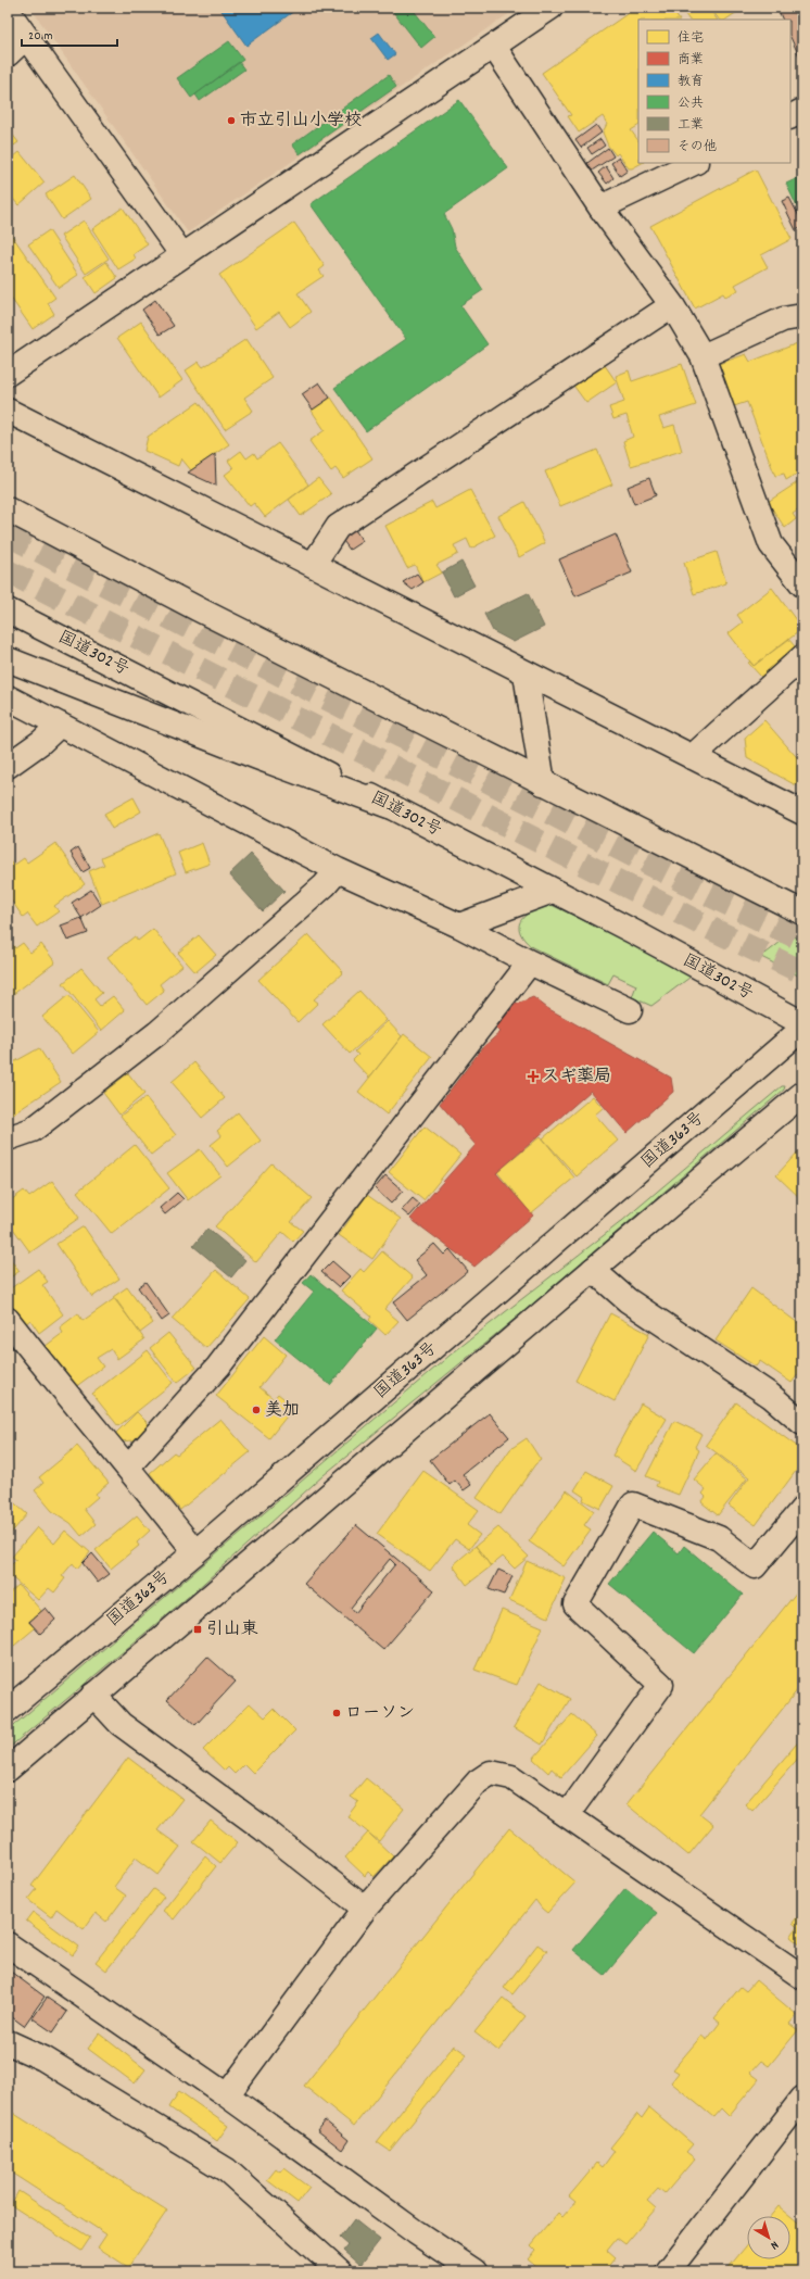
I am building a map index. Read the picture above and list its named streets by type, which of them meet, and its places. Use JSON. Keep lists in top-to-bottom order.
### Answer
{
  "streets": {
    "main road": ["国道302号", "国道363号"]
  },
  "places": {
    "other": ["市立引山小学校", "美加", "ローソン"],
    "health": ["スギ薬局"],
    "transit": ["引山東"]
  },
  "legend": [
    "住宅",
    "商業",
    "教育",
    "公共",
    "工業",
    "その他"
  ],
  "scale_bar": "20 m",
  "north": "bottom right"
}
